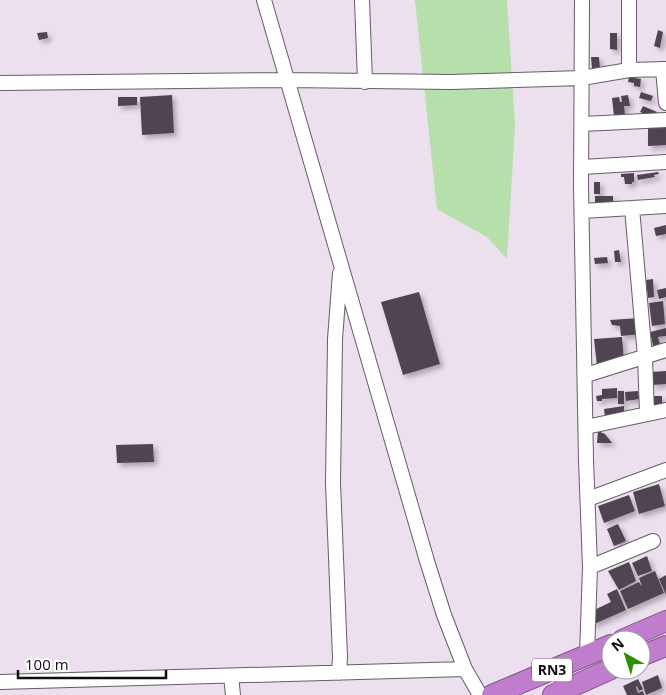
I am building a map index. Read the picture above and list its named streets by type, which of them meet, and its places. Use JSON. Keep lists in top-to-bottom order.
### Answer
{
  "streets": {
    "highway": ["RN3"]
  },
  "scale_bar": "100 m",
  "north": "top left"
}
